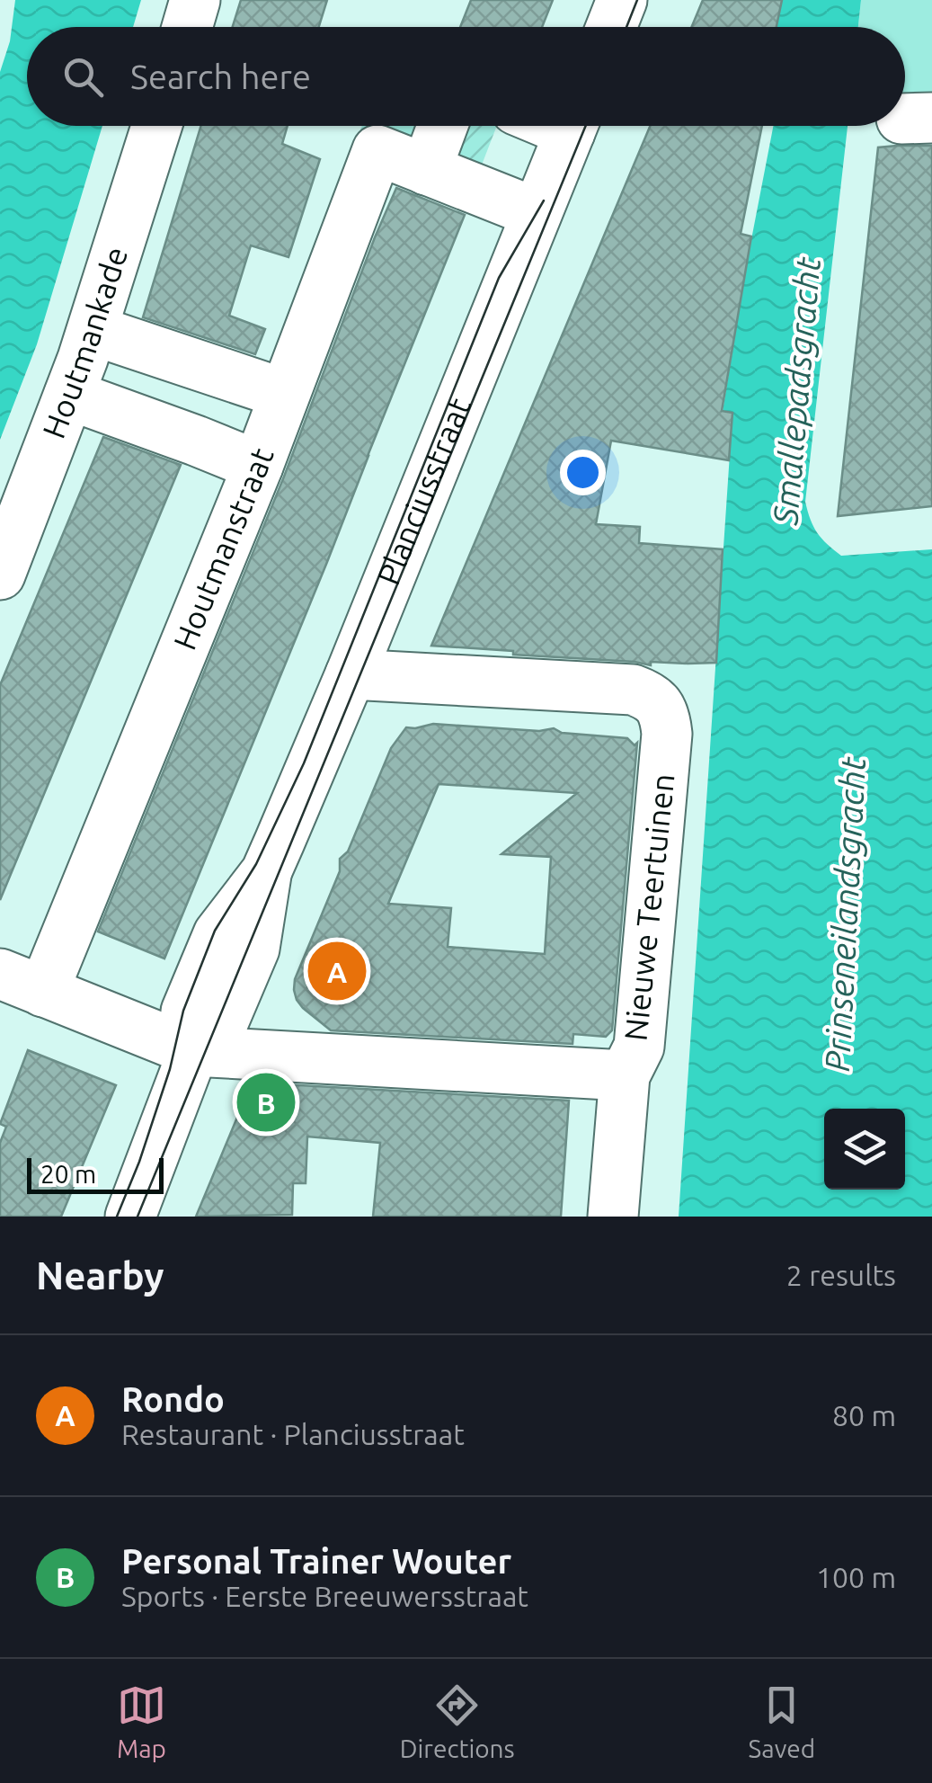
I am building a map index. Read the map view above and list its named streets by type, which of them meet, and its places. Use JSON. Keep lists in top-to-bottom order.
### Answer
{
  "streets": {
    "street": [
      "Houtmankade",
      "Planciusstraat",
      "Houtmanstraat",
      "Nieuwe Teertuinen"
    ]
  },
  "crossings": [
    ["Planciusstraat", "Houtmanstraat"],
    ["Planciusstraat", "Nieuwe Teertuinen"]
  ],
  "water": ["Smallepadsgracht", "Prinseneilandsgracht"],
  "scale_bar": "20 m",
  "page": {
    "search": "Search here",
    "pins": ["A", "B"],
    "scale": "20 m",
    "heading": ["Nearby", "2 results"],
    "list": [
      {
        "mark": "A",
        "name": "Rondo",
        "note": "Restaurant · Planciusstraat",
        "value": "80 m"
      },
      {
        "mark": "B",
        "name": "Personal Trainer Wouter",
        "note": "Sports · Eerste Breeuwersstraat",
        "value": "100 m"
      }
    ],
    "nav": ["Map", "Directions", "Saved"]
  }
}
